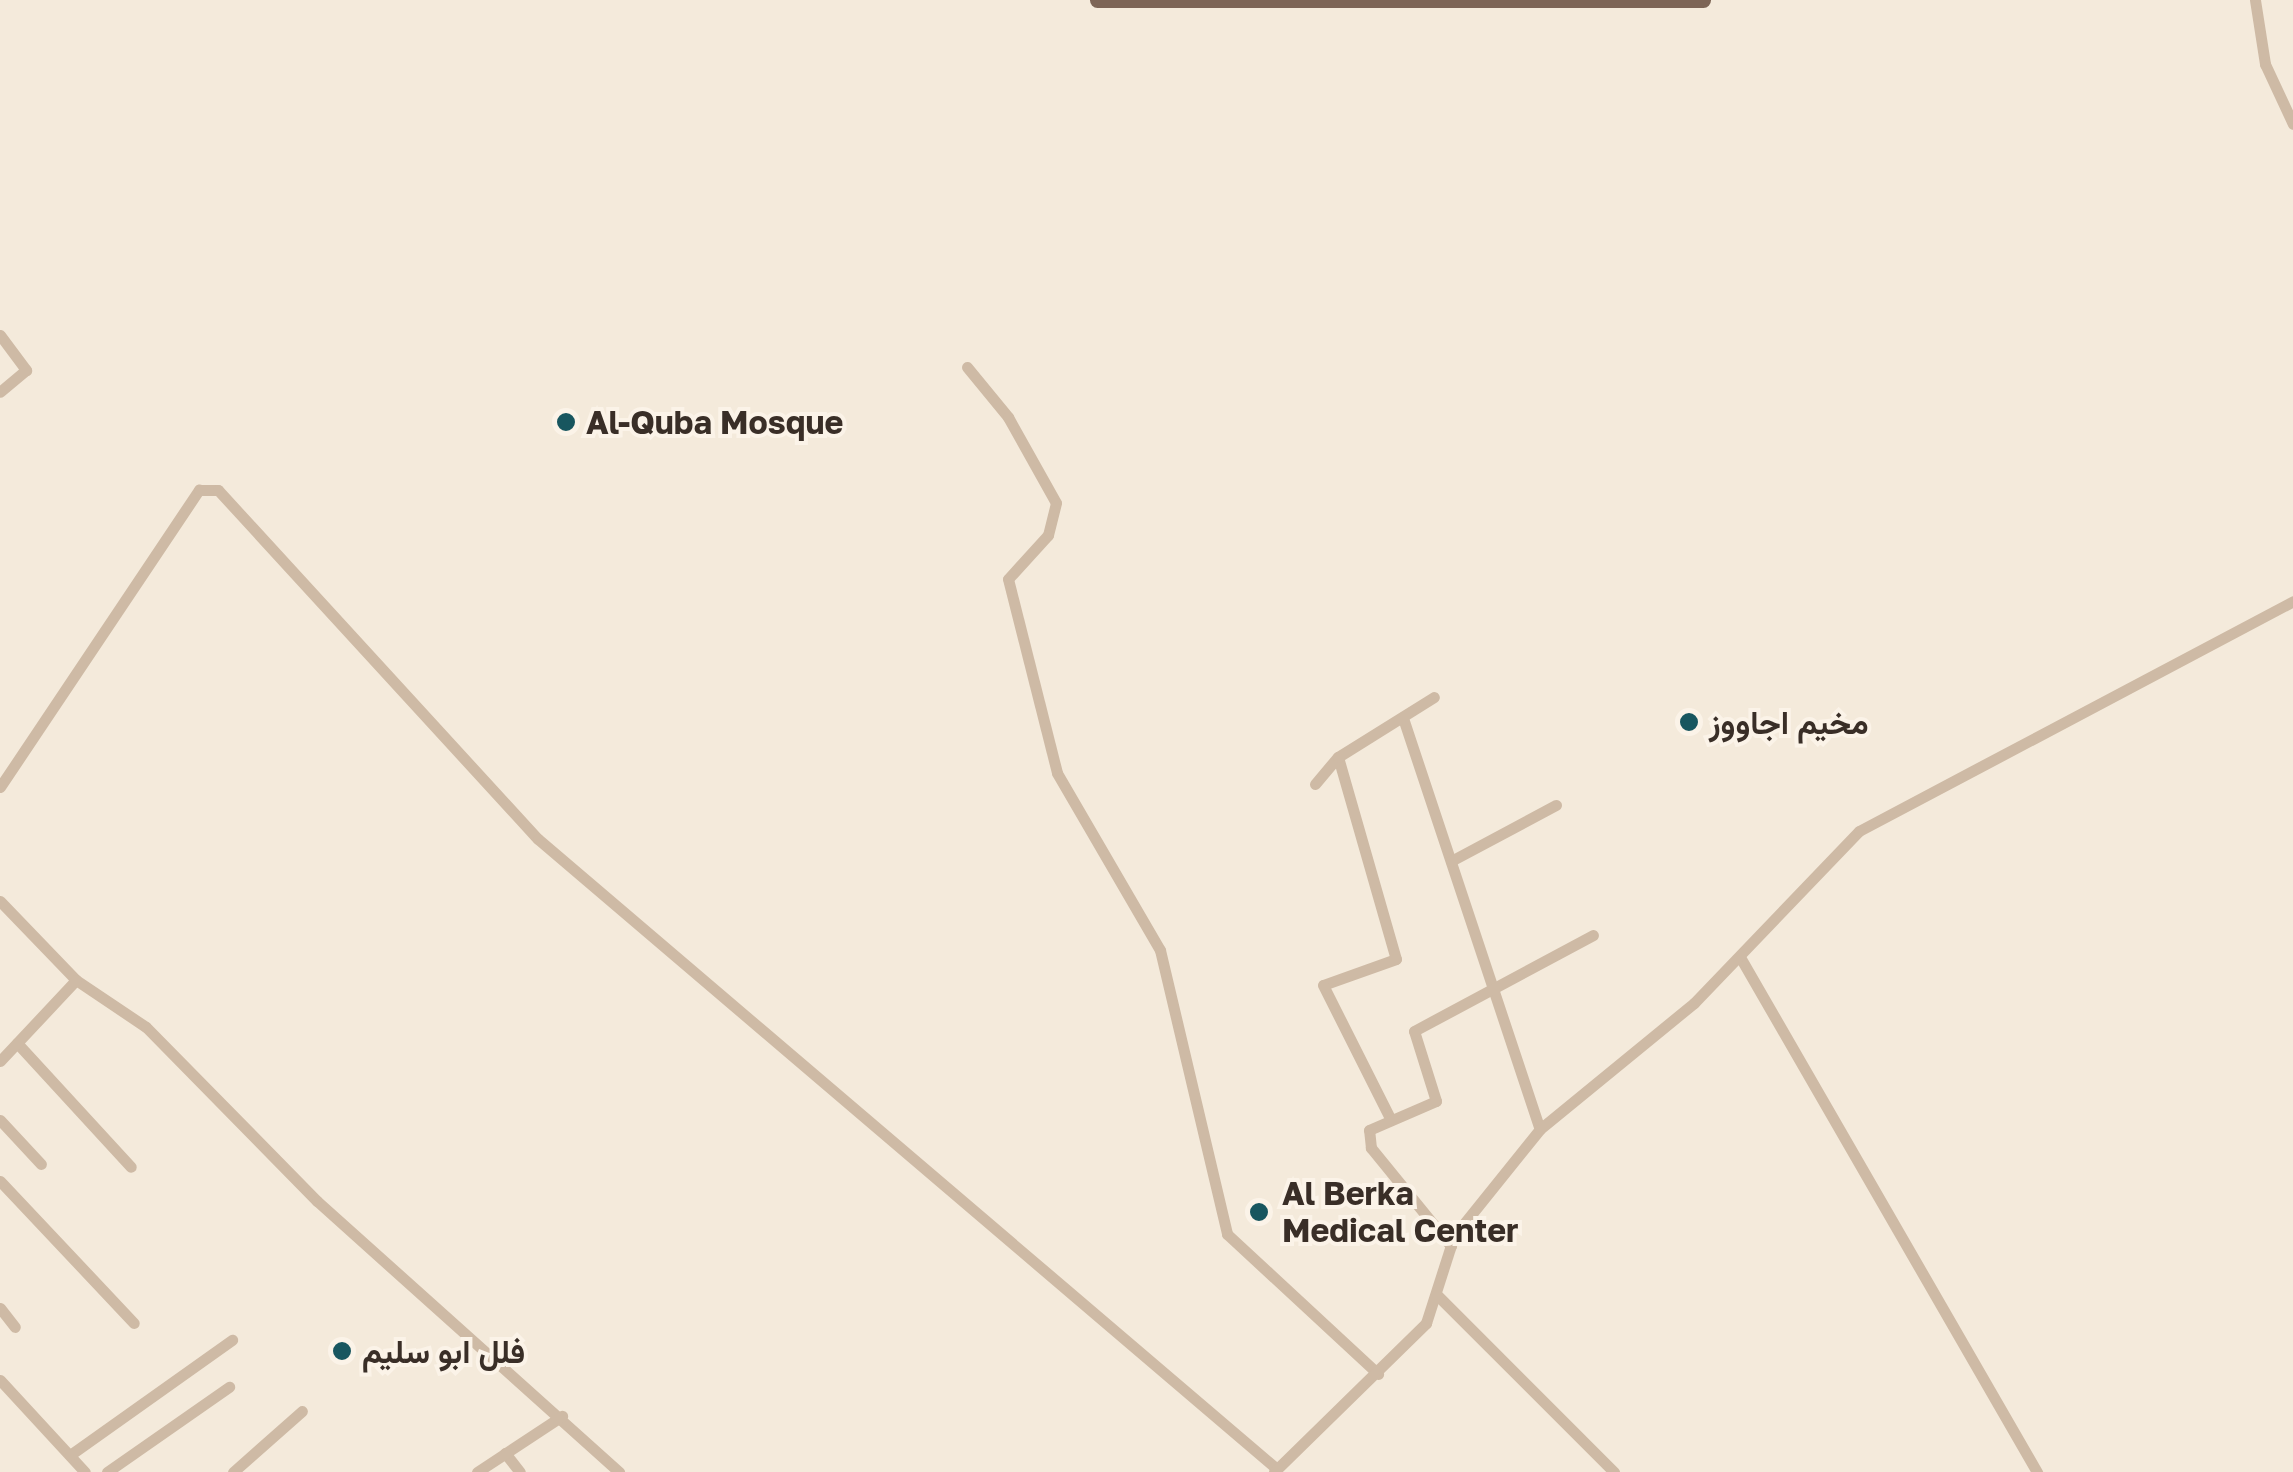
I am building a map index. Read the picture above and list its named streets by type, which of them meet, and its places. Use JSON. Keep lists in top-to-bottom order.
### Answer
{
  "places": [
    "Al-Quba Mosque",
    "مخيم اجاووز",
    "Al Berka Medical Center",
    "فلل ابو سليم"
  ]
}
